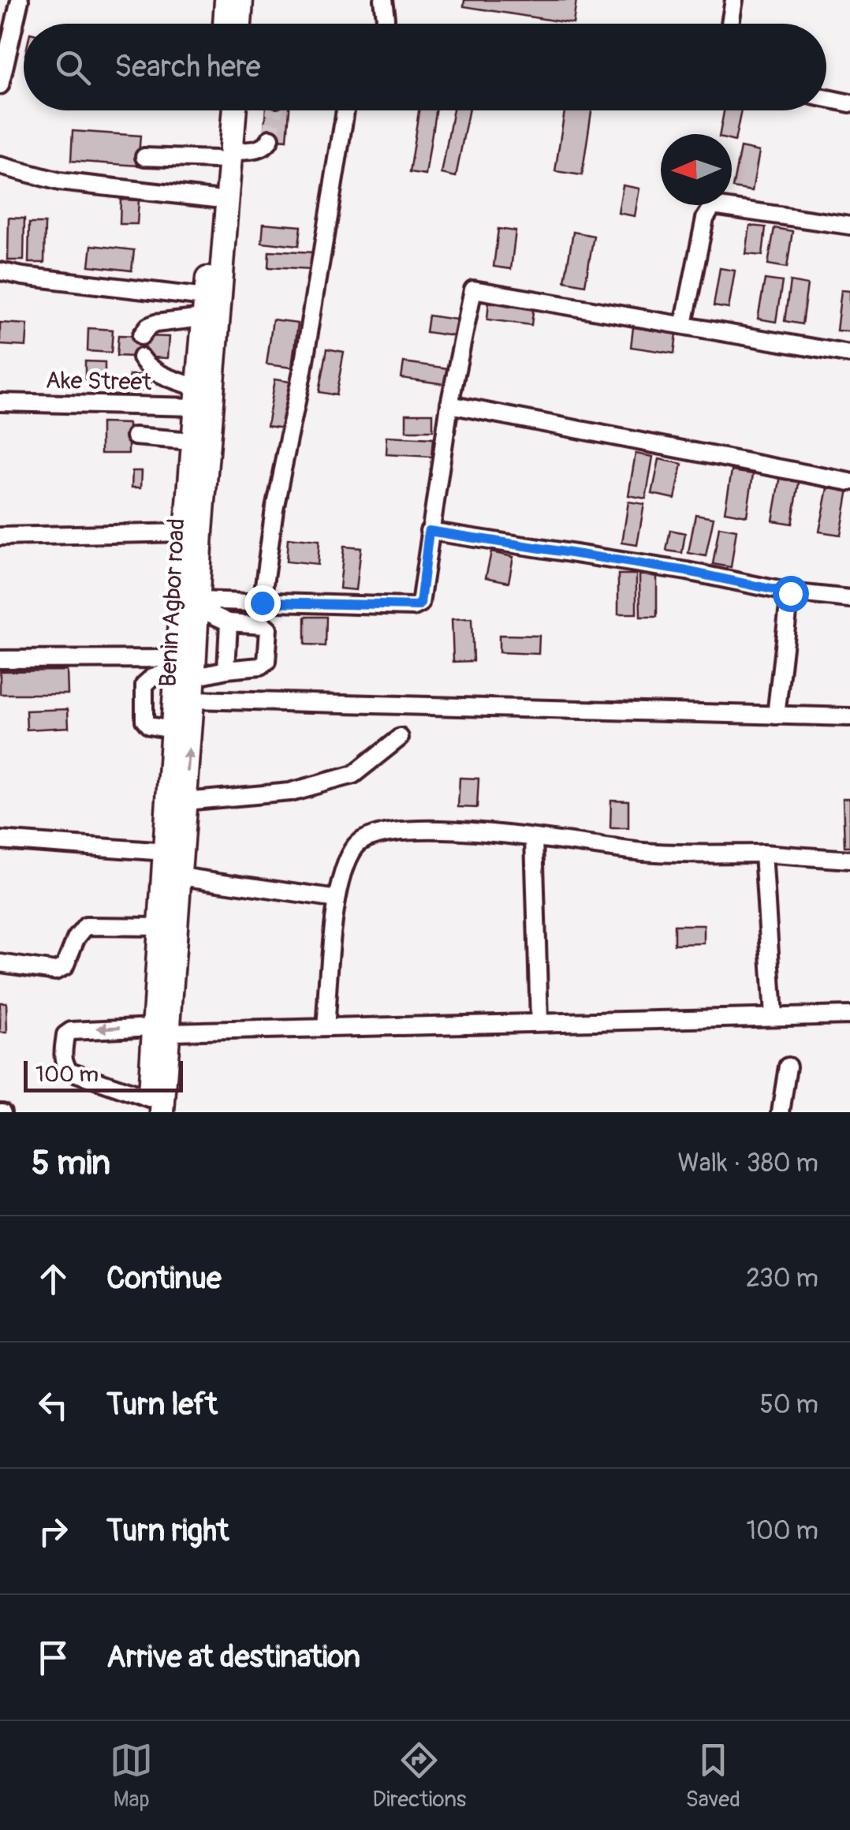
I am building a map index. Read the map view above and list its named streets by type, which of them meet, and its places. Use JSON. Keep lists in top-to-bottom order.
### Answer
{
  "streets": {
    "highway": ["Benin Agbor road"],
    "street": ["Ake Street"]
  },
  "crossings": [
    ["Ake Street", "Benin Agbor road"]
  ],
  "scale_bar": "100 m",
  "north": "left",
  "page": {
    "search": "Search here",
    "scale": "100 m",
    "heading": ["5 min", "Walk · 380 m"],
    "list": [
      ["Continue", "230 m"],
      ["Turn left", "50 m"],
      ["Turn right", "100 m"],
      "Arrive at destination"
    ],
    "nav": ["Map", "Directions", "Saved"]
  }
}
